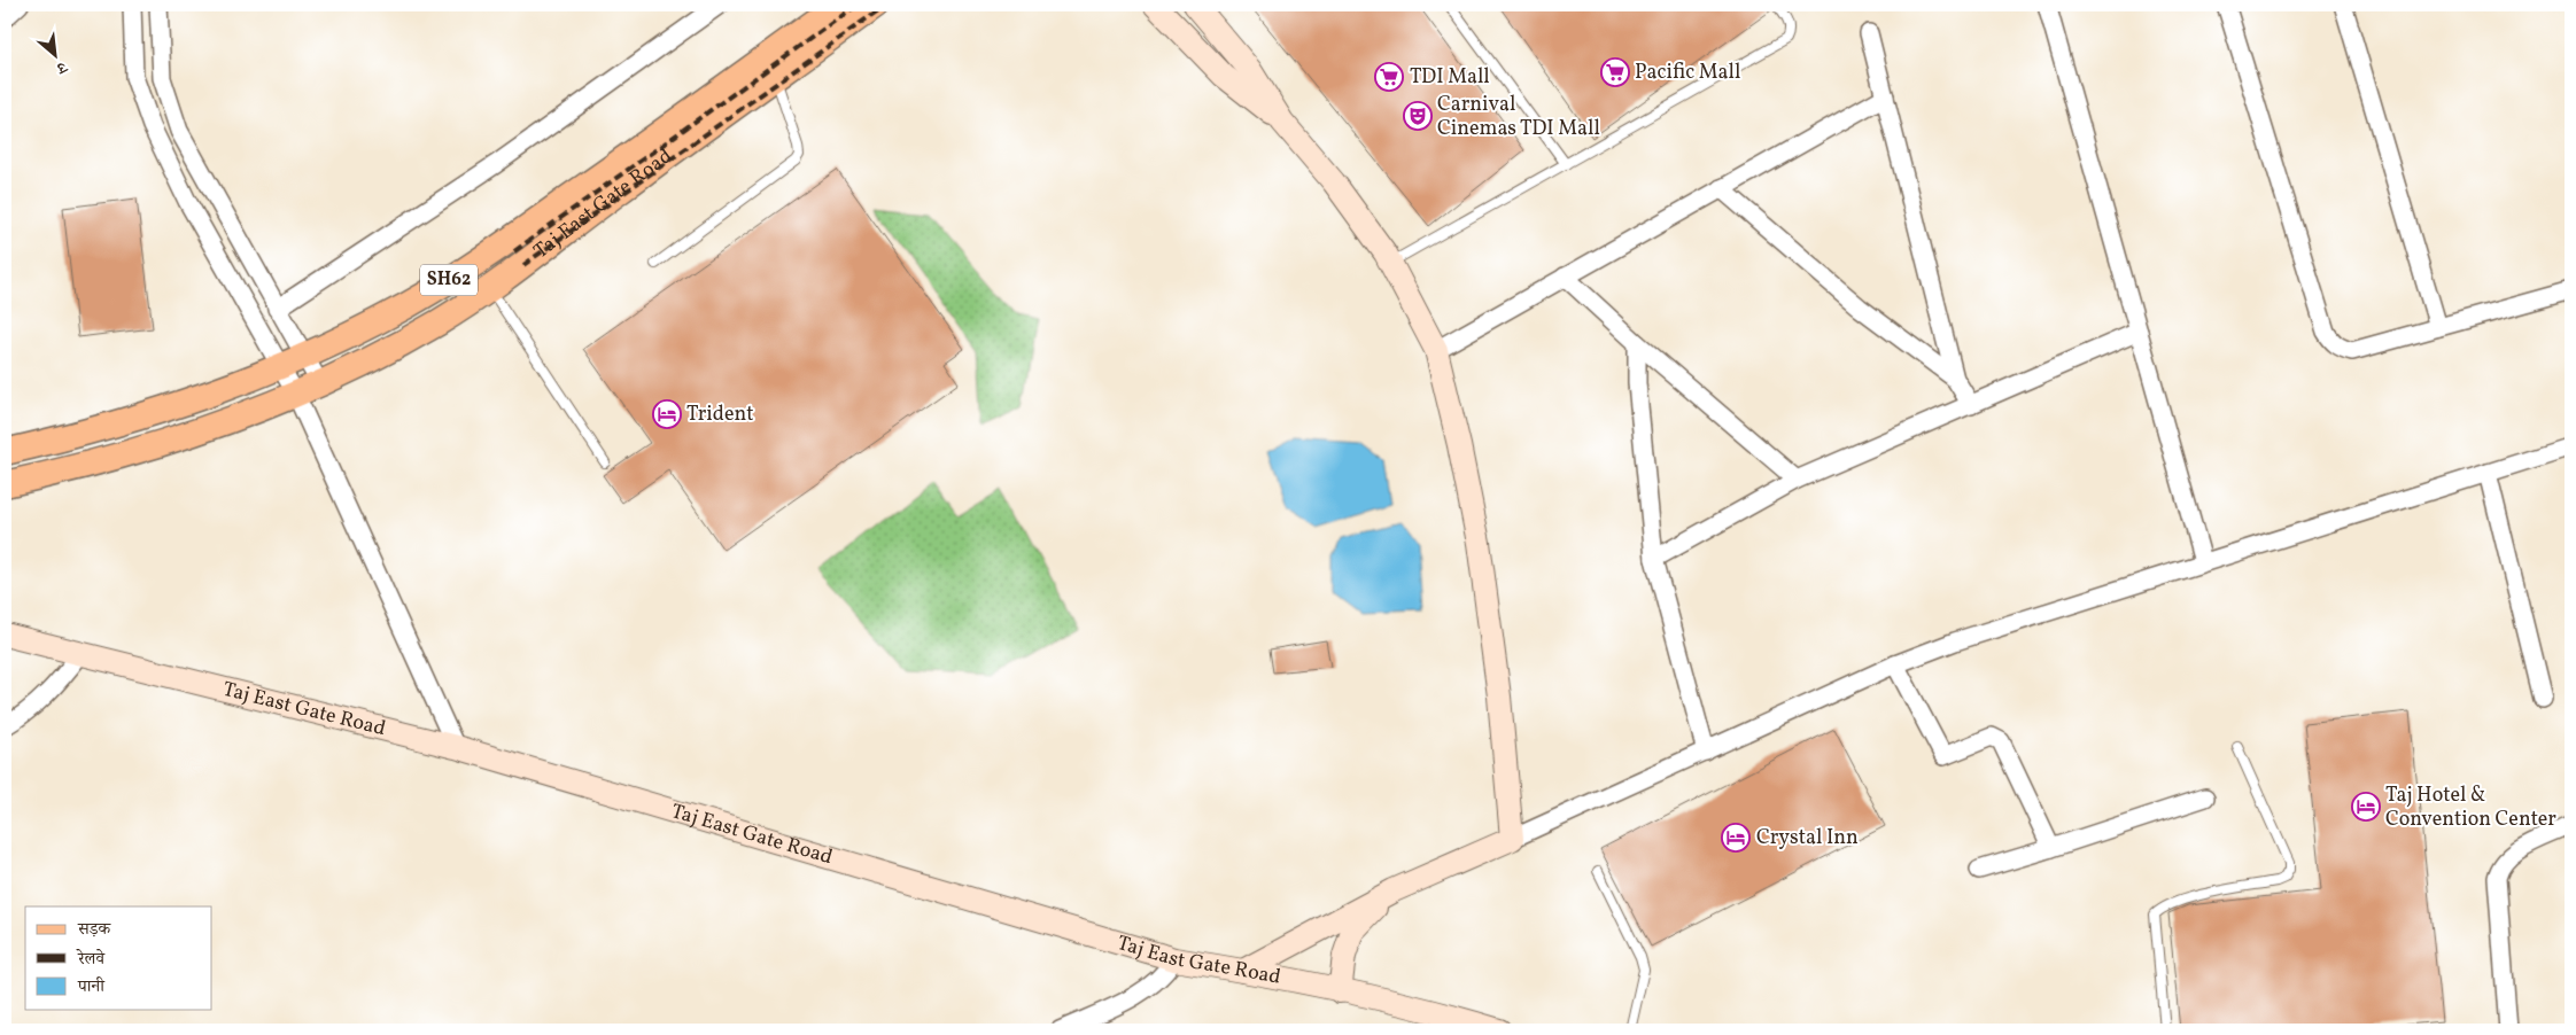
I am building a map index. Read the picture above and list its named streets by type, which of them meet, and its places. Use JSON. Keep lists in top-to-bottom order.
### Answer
{
  "streets": {
    "main road": ["Taj East Gate Road", "SH62"]
  },
  "crossings": [
    ["Taj East Gate Road", "SH62"]
  ],
  "places": {
    "supermarket": ["Pacific Mall", "TDI Mall"],
    "theatre": ["Carnival Cinemas TDI Mall"],
    "hotel": ["Trident", "Taj Hotel & Convention Center", "Crystal Inn"]
  },
  "legend": ["सड़क", "रेलवे", "पानी"],
  "north": "bottom right"
}
